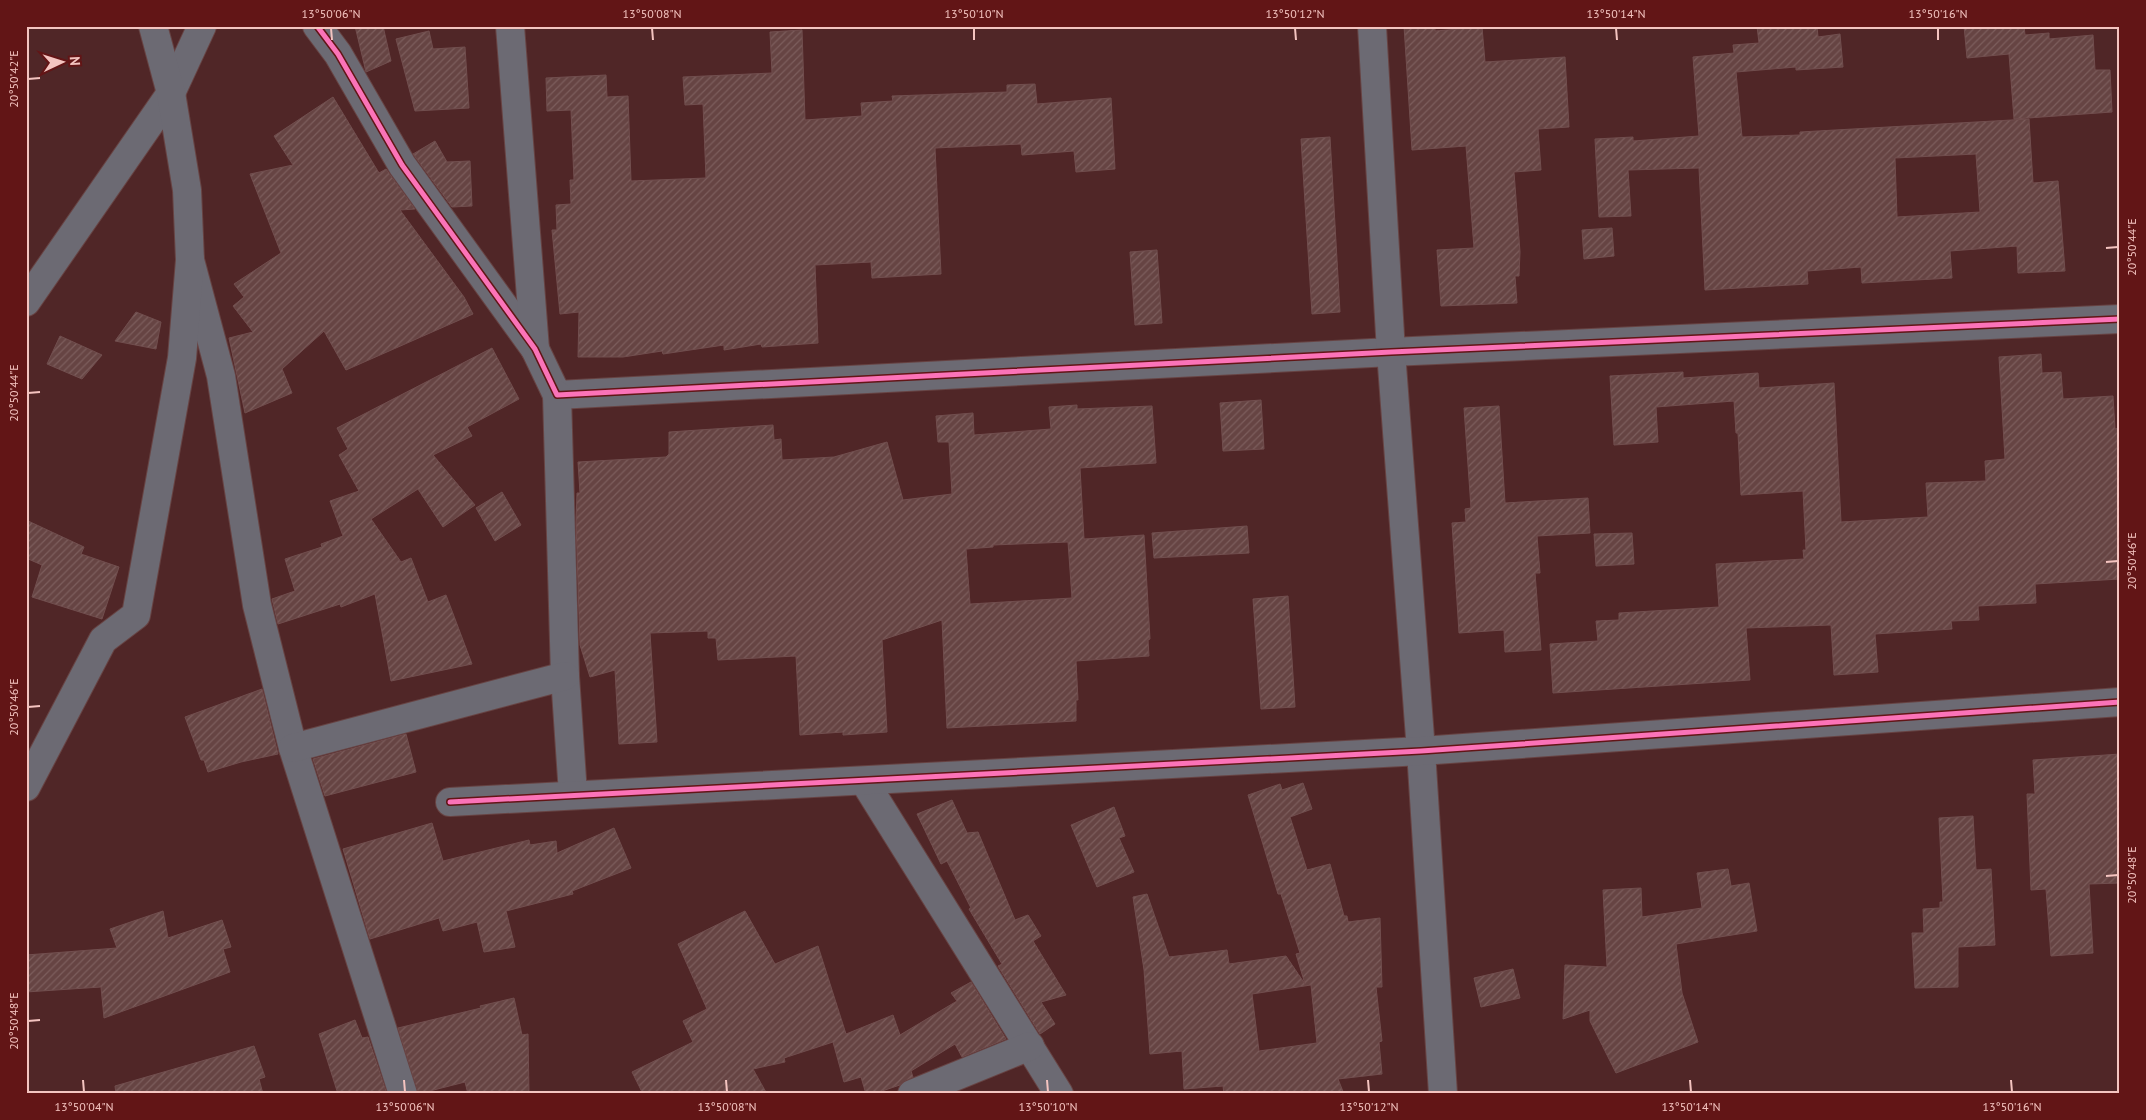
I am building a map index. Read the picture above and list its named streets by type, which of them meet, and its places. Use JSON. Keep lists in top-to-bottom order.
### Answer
{
  "north": "right",
  "coordinates": [
    "13°50'06\"N",
    "13°50'08\"N",
    "13°50'10\"N",
    "13°50'12\"N",
    "13°50'14\"N",
    "13°50'16\"N",
    "20°50'42\"E",
    "20°50'44\"E",
    "20°50'46\"E",
    "20°50'48\"E",
    "13°50'04\"N"
  ]
}
